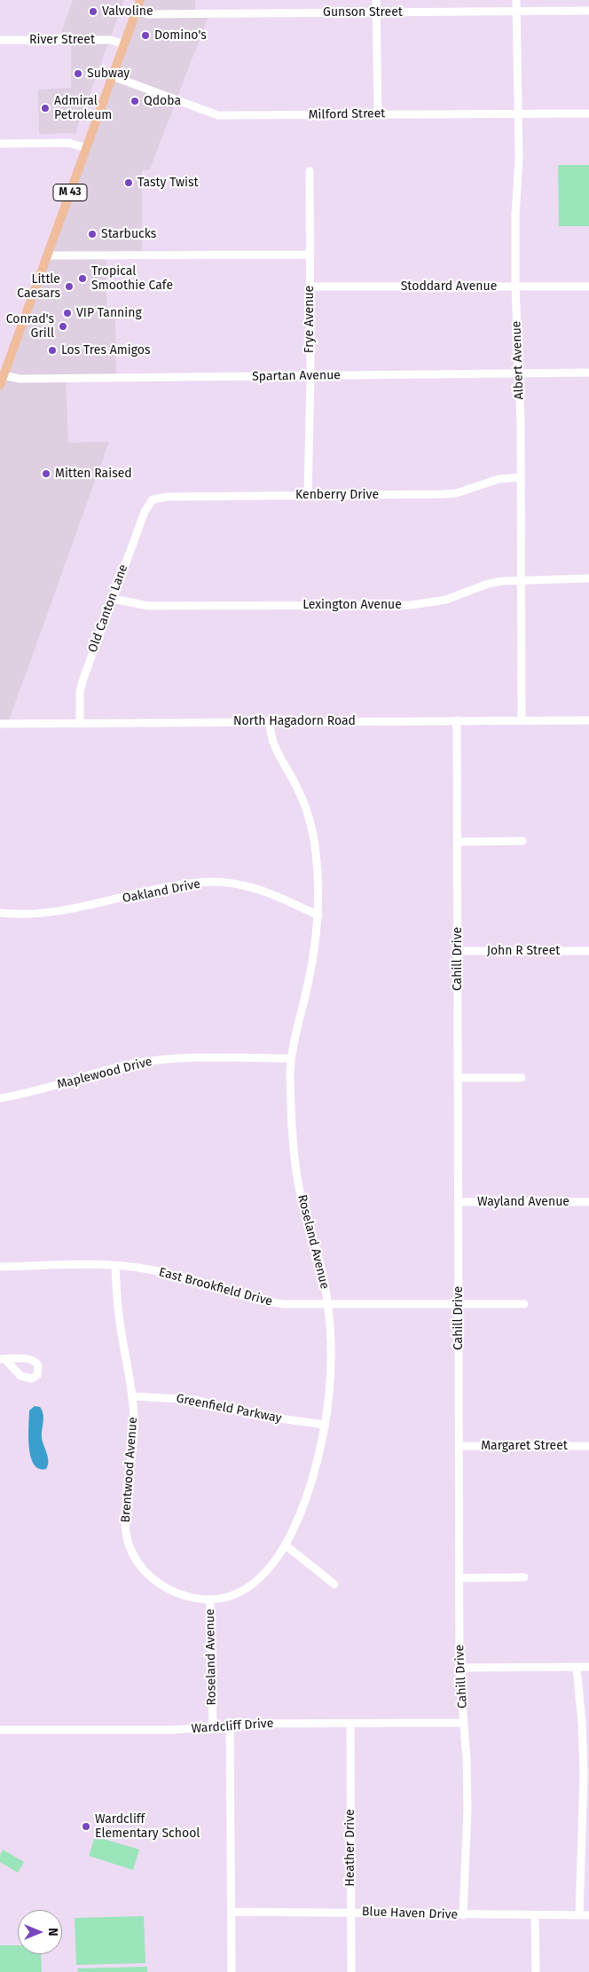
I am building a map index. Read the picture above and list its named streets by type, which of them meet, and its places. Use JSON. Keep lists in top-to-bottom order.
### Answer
{
  "streets": {
    "main road": ["M 43"],
    "street": [
      "Gunson Street",
      "River Street",
      "Milford Street",
      "Stoddard Avenue",
      "Frye Avenue",
      "Albert Avenue",
      "Spartan Avenue",
      "Kenberry Drive",
      "Lexington Avenue",
      "Old Canton Lane",
      "North Hagadorn Road",
      "Oakland Drive",
      "John R Street",
      "Cahill Drive",
      "Maplewood Drive",
      "Wayland Avenue",
      "Roseland Avenue",
      "East Brookfield Drive",
      "Greenfield Parkway",
      "Margaret Street",
      "Brentwood Avenue",
      "Wardcliff Drive",
      "Heather Drive",
      "Blue Haven Drive"
    ]
  },
  "crossings": [
    ["Gunson Street", "M 43"],
    ["Gunson Street", "Albert Avenue"],
    ["River Street", "M 43"],
    ["Milford Street", "M 43"],
    ["Milford Street", "Albert Avenue"],
    ["M 43", "Spartan Avenue"],
    ["Stoddard Avenue", "Frye Avenue"],
    ["Stoddard Avenue", "Albert Avenue"],
    ["Frye Avenue", "Spartan Avenue"],
    ["Frye Avenue", "Kenberry Drive"],
    ["Albert Avenue", "Spartan Avenue"],
    ["Albert Avenue", "Kenberry Drive"],
    ["Albert Avenue", "Lexington Avenue"],
    ["Albert Avenue", "North Hagadorn Road"],
    ["Kenberry Drive", "Old Canton Lane"],
    ["Lexington Avenue", "Old Canton Lane"],
    ["Old Canton Lane", "North Hagadorn Road"],
    ["North Hagadorn Road", "Cahill Drive"],
    ["North Hagadorn Road", "Roseland Avenue"],
    ["Oakland Drive", "Roseland Avenue"],
    ["John R Street", "Cahill Drive"],
    ["Cahill Drive", "Wayland Avenue"],
    ["Cahill Drive", "East Brookfield Drive"],
    ["Cahill Drive", "Margaret Street"],
    ["Cahill Drive", "Wardcliff Drive"],
    ["Cahill Drive", "Blue Haven Drive"],
    ["Maplewood Drive", "Roseland Avenue"],
    ["Roseland Avenue", "East Brookfield Drive"],
    ["Roseland Avenue", "Greenfield Parkway"],
    ["Roseland Avenue", "Brentwood Avenue"],
    ["Roseland Avenue", "Wardcliff Drive"],
    ["East Brookfield Drive", "Brentwood Avenue"],
    ["Greenfield Parkway", "Brentwood Avenue"],
    ["Wardcliff Drive", "Heather Drive"],
    ["Heather Drive", "Blue Haven Drive"]
  ],
  "places": [
    "Valvoline",
    "Domino's",
    "Subway",
    "Qdoba",
    "Admiral Petroleum",
    "Tasty Twist",
    "Starbucks",
    "Tropical Smoothie Cafe",
    "Little Caesars",
    "VIP Tanning",
    "Conrad's Grill",
    "Los Tres Amigos",
    "Mitten Raised",
    "Wardcliff Elementary School"
  ],
  "north": "right"
}
